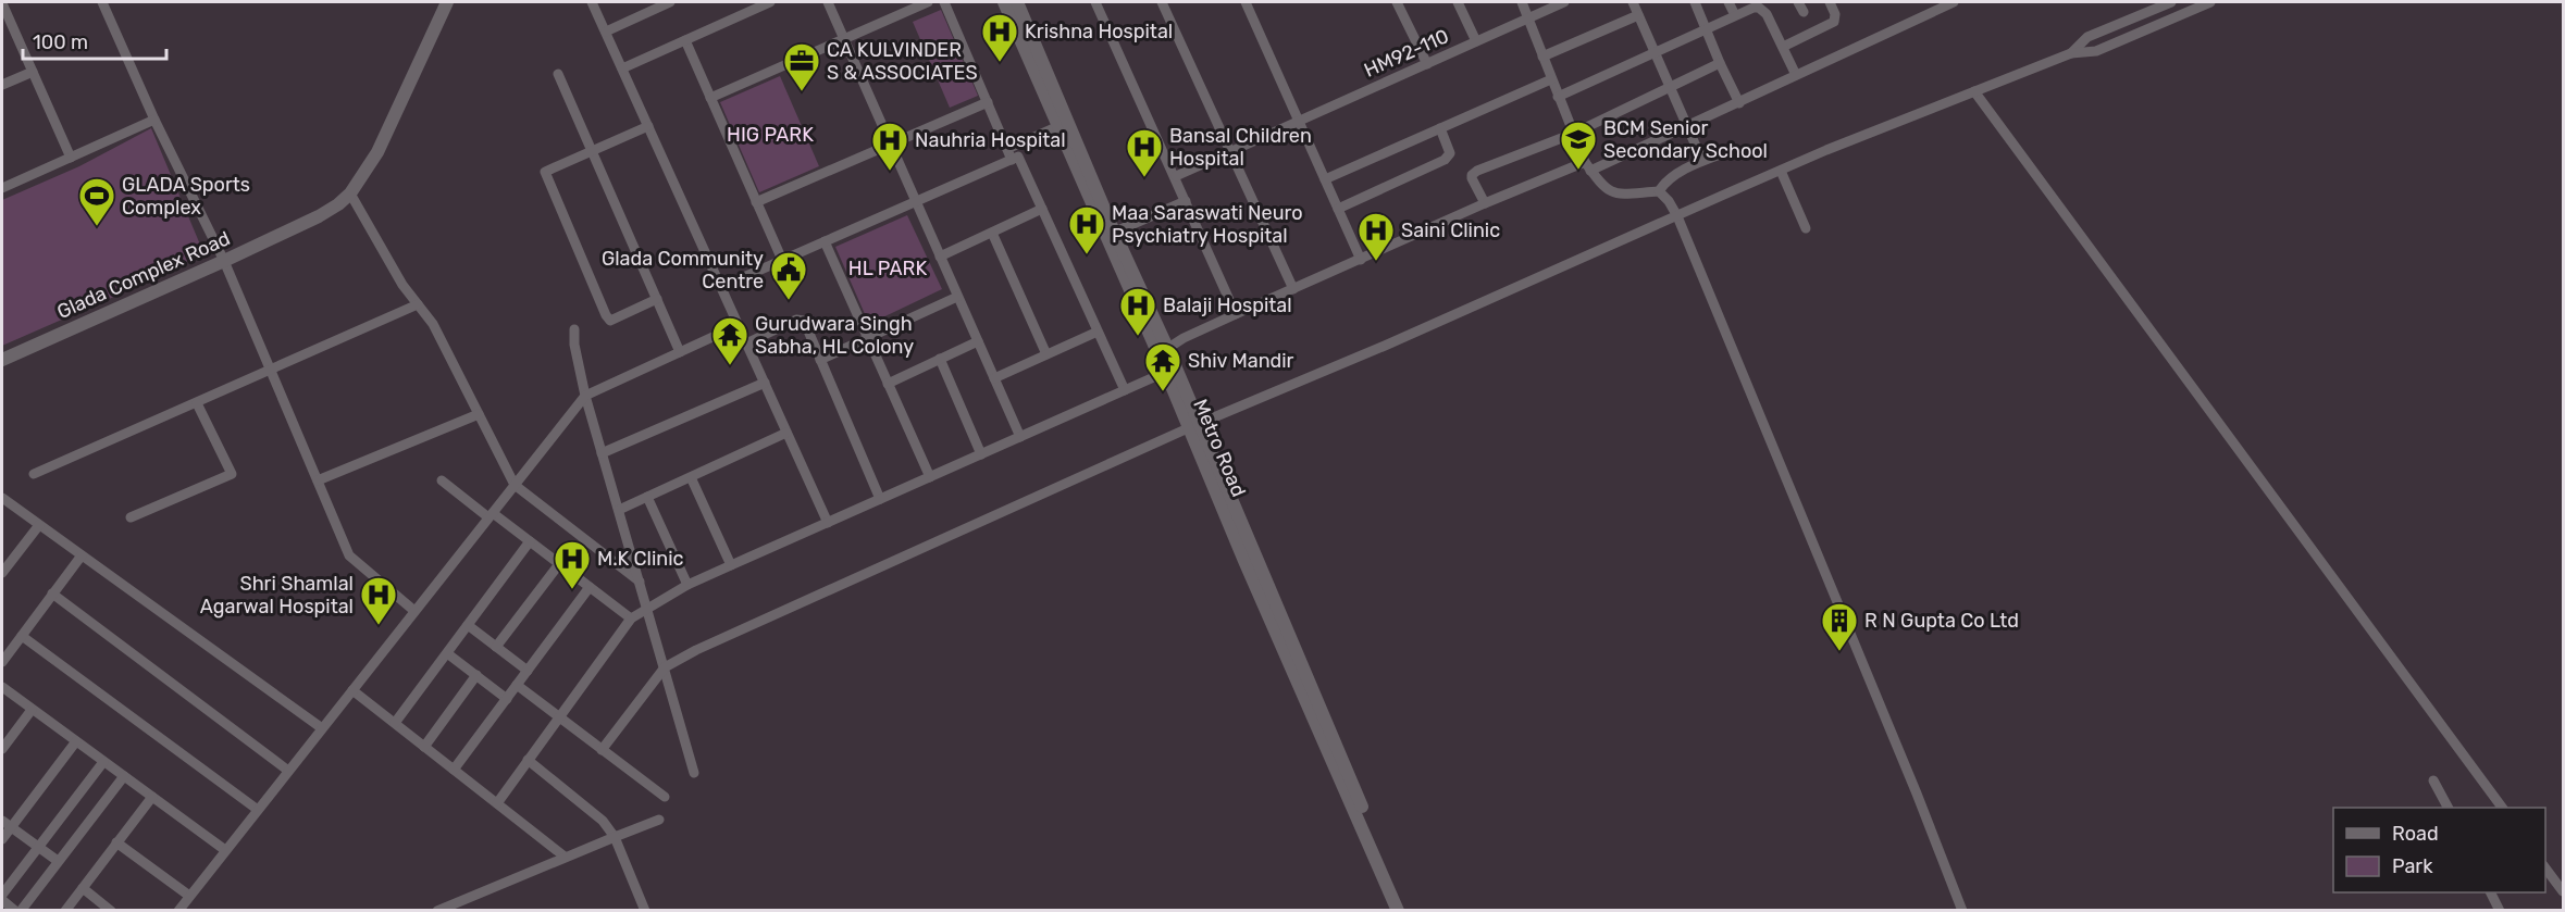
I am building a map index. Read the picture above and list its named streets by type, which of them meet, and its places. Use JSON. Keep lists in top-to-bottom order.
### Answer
{
  "streets": {
    "street": ["HM92-110", "Glada Complex Road", "Metro Road"]
  },
  "parks": ["HIG PARK", "HL PARK"],
  "places": {
    "hospital": [
      "Krishna Hospital",
      "Nauhria Hospital",
      "Bansal Children Hospital",
      "Maa Saraswati Neuro Psychiatry Hospital",
      "Saini Clinic",
      "Balaji Hospital",
      "M.K Clinic",
      "Shri Shamlal Agarwal Hospital"
    ],
    "office": ["CA KULVINDER S & ASSOCIATES"],
    "school or university": ["BCM Senior Secondary School"],
    "sports": ["GLADA Sports Complex"],
    "public building": ["Glada Community Centre"],
    "temple": ["Gurudwara Singh Sabha, HL Colony", "Shiv Mandir"],
    "building": ["R N Gupta Co Ltd"]
  },
  "legend": ["Road", "Park"],
  "scale_bar": "100 m"
}
